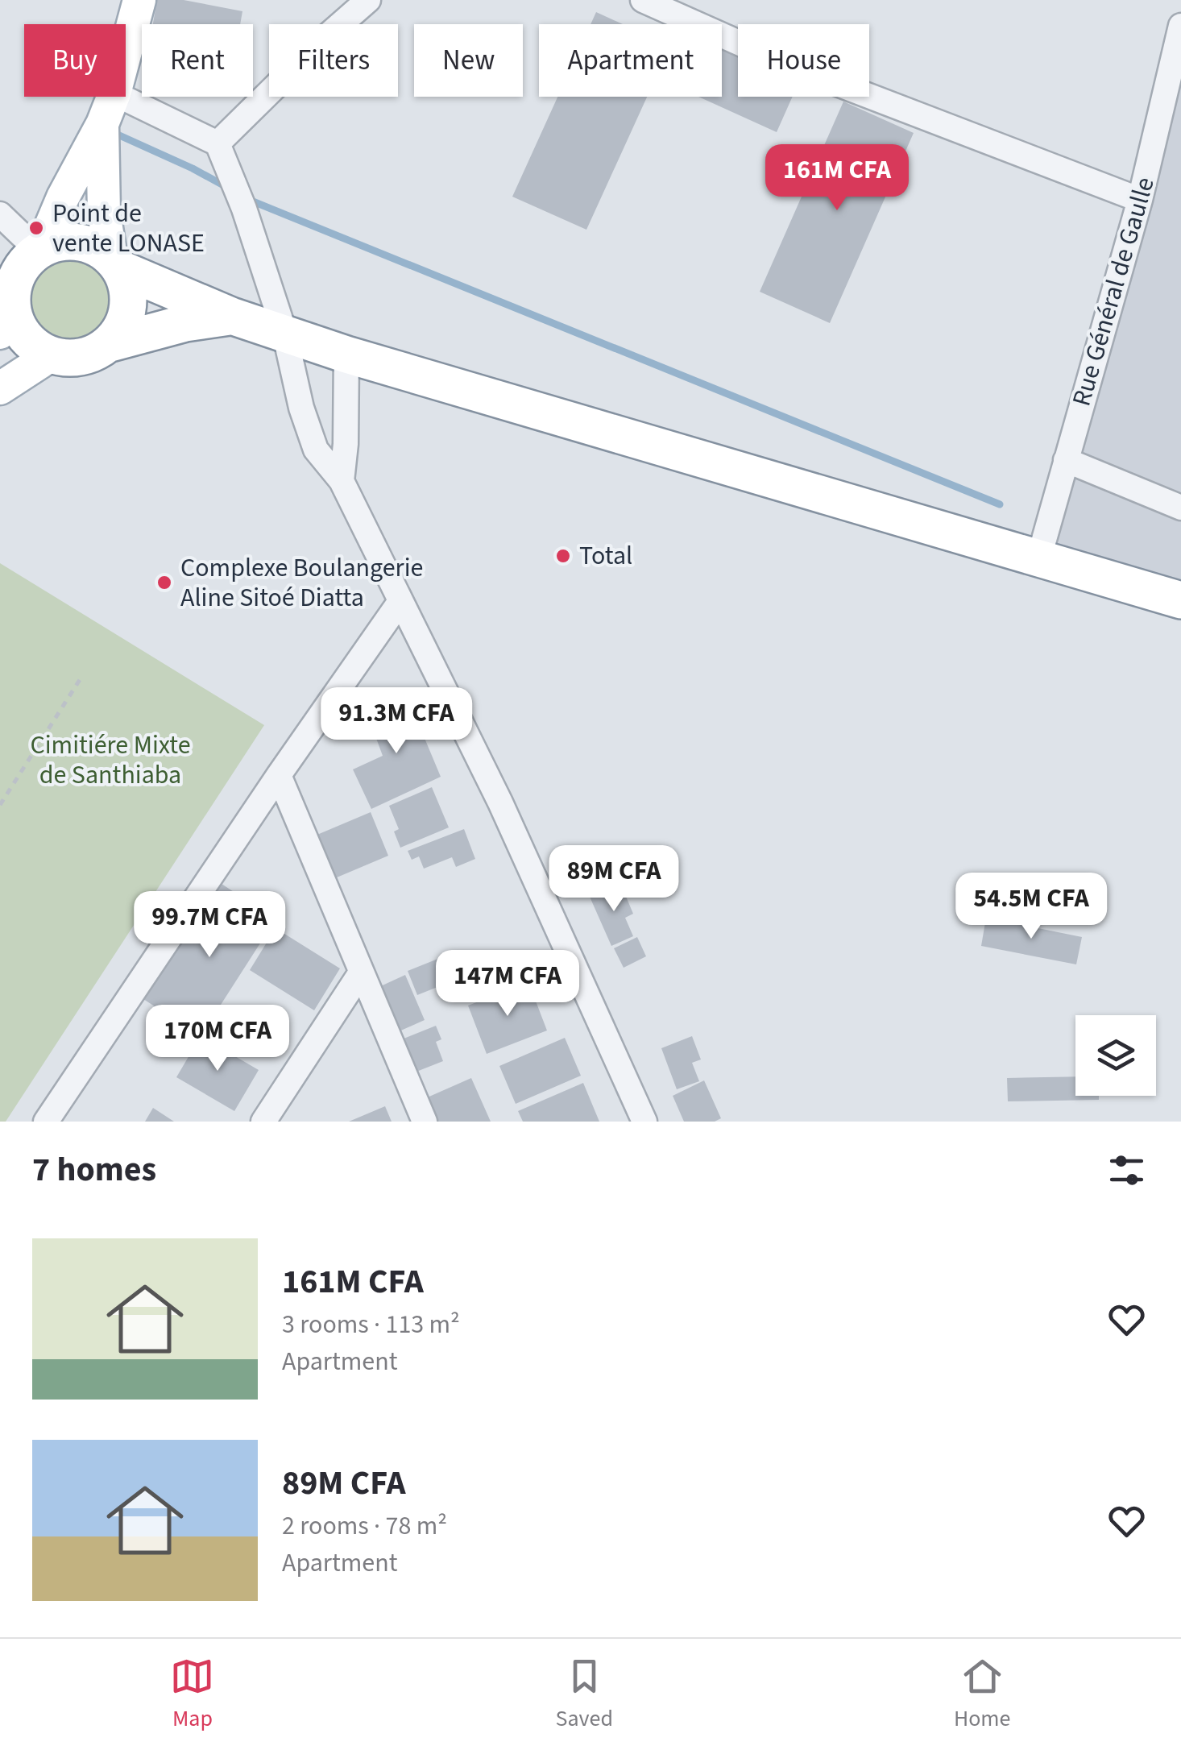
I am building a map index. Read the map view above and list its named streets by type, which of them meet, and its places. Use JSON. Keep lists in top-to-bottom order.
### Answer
{
  "streets": {
    "street": ["Rue Général de Gaulle"]
  },
  "parks": ["Cimitiére Mixte de Santhiaba"],
  "places": ["Point de vente LONASE", "Total", "Complexe Boulangerie Aline Sitoé Diatta"],
  "page": {
    "chip": [
      "Buy",
      "Rent",
      "Filters",
      "New",
      "Apartment",
      "House"
    ],
    "price": [
      "161M CFA",
      "91.3M CFA",
      "89M CFA",
      "54.5M CFA",
      "99.7M CFA",
      "147M CFA",
      "170M CFA"
    ],
    "heading": "7 homes",
    "list": [
      {
        "name": "161M CFA",
        "note": "3 rooms · 113 m² · Apartment"
      },
      {
        "name": "89M CFA",
        "note": "2 rooms · 78 m² · Apartment"
      }
    ],
    "tabs": ["Map", "Saved", "Home"]
  }
}
